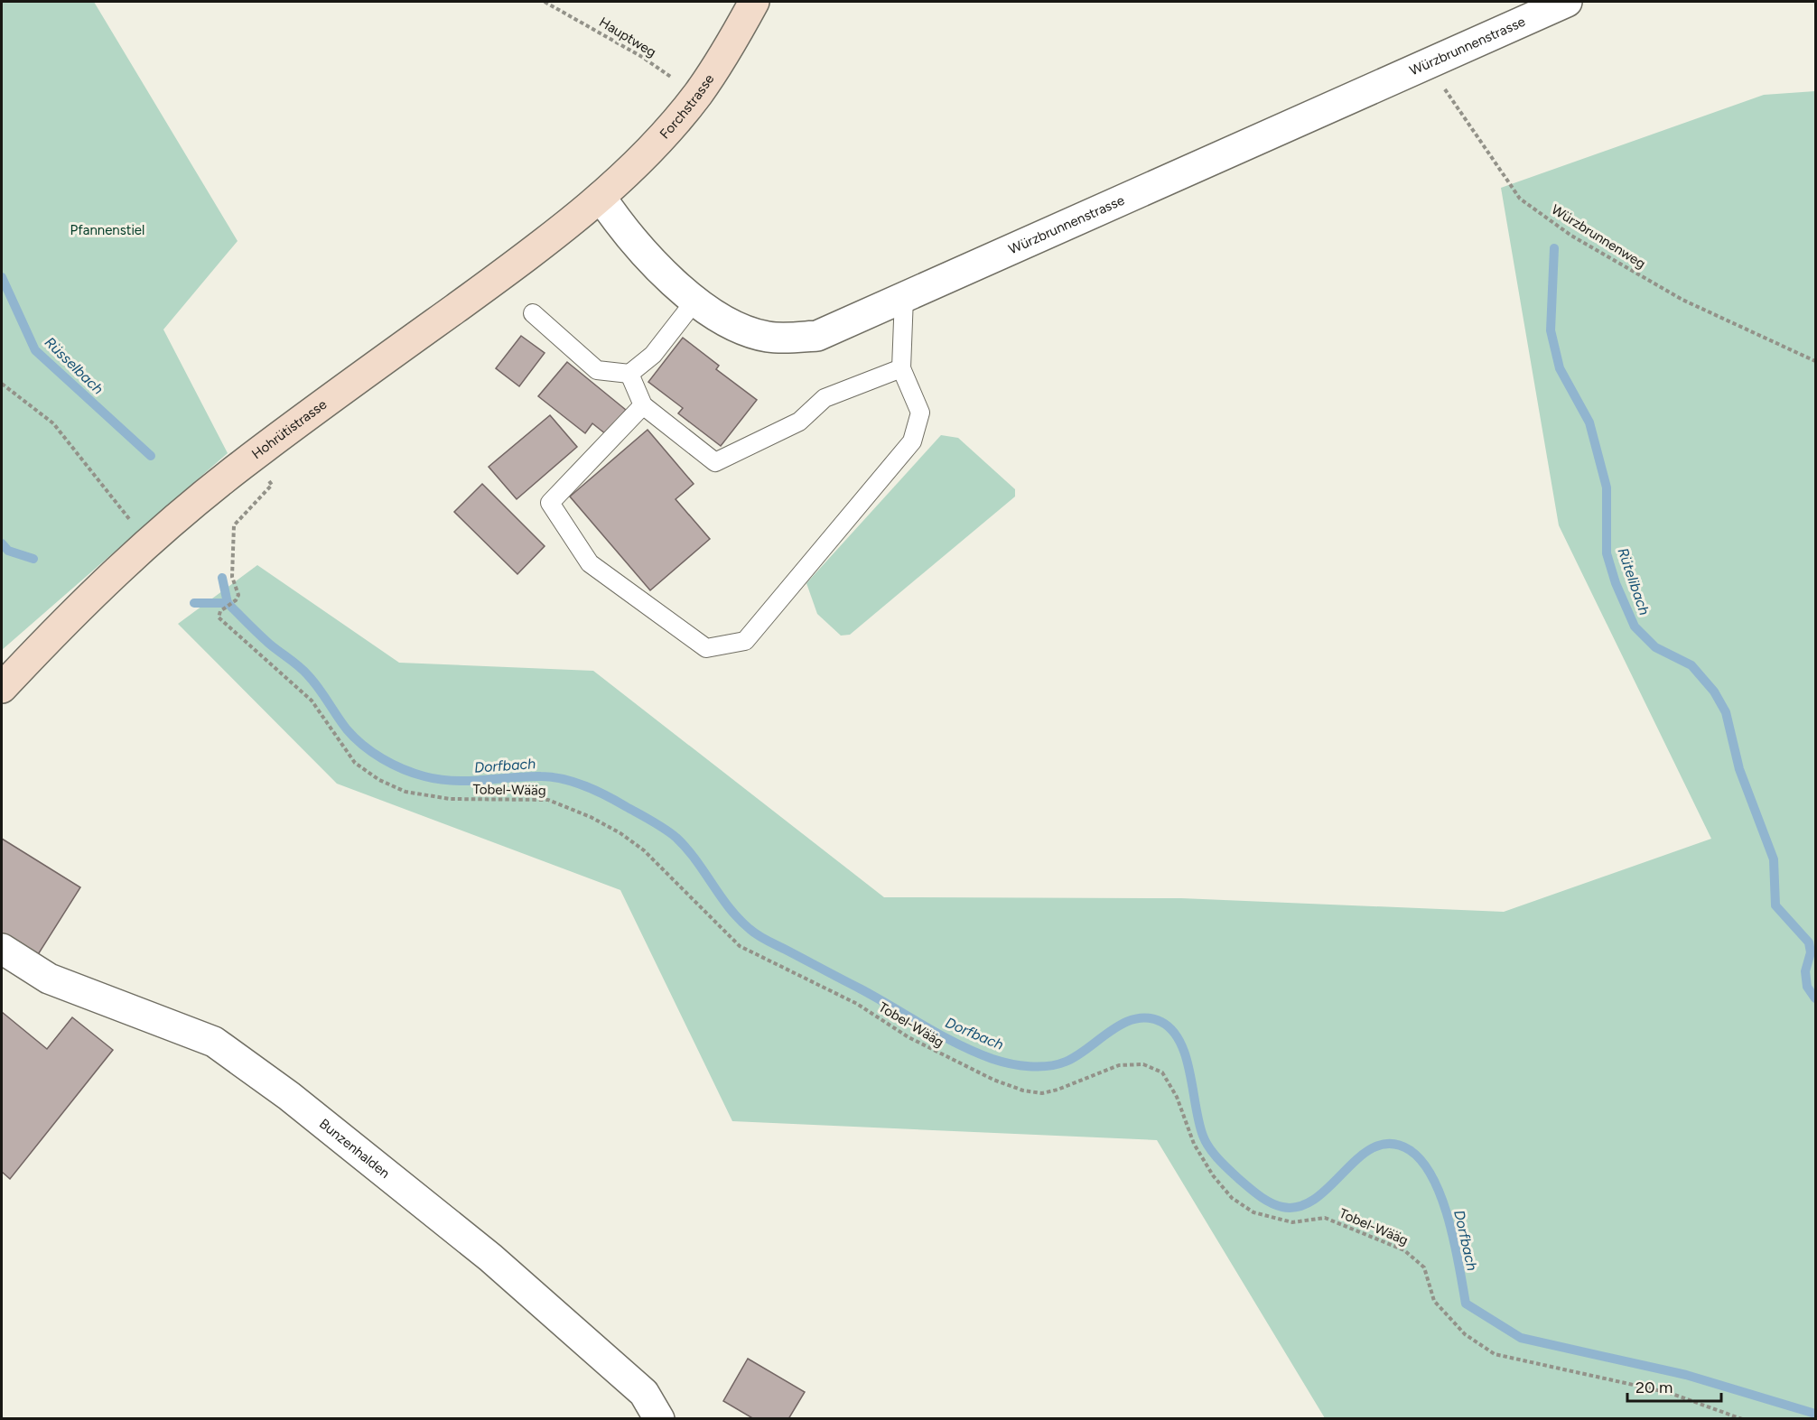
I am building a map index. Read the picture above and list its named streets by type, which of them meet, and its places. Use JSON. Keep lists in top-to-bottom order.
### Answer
{
  "streets": {
    "main road": ["Forchstrasse", "Hohrütistrasse"],
    "street": ["Würzbrunnenstrasse", "Bunzenhalden"],
    "path": ["Hauptweg", "Würzbrunnenweg", "Tobel-Wääg"]
  },
  "crossings": [
    ["Hauptweg", "Forchstrasse"],
    ["Würzbrunnenstrasse", "Forchstrasse"],
    ["Würzbrunnenstrasse", "Würzbrunnenweg"],
    ["Würzbrunnenstrasse", "Hohrütistrasse"],
    ["Forchstrasse", "Hohrütistrasse"]
  ],
  "water": ["Rüsselbach", "Rütelibach", "Dorfbach"],
  "parks": ["Pfannenstiel"],
  "scale_bar": "20 m"
}
